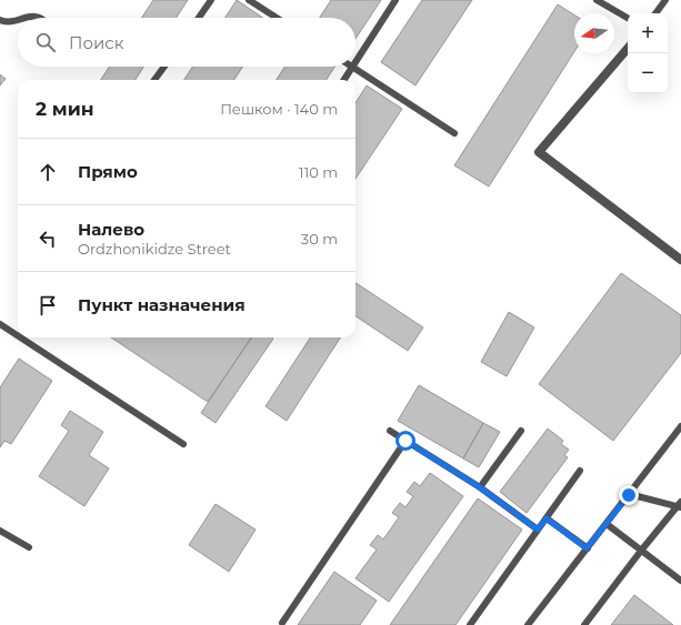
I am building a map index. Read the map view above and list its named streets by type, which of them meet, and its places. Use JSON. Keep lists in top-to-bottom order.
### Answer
{
  "north": "left",
  "page": {
    "map_buttons": ["+", "−"],
    "search": "Поиск",
    "heading": ["2 мин", "Пешком · 140 m"],
    "list": [
      ["Прямо", "110 m"],
      ["Налево", "Ordzhonikidze Street", "30 m"],
      "Пункт назначения"
    ]
  }
}
